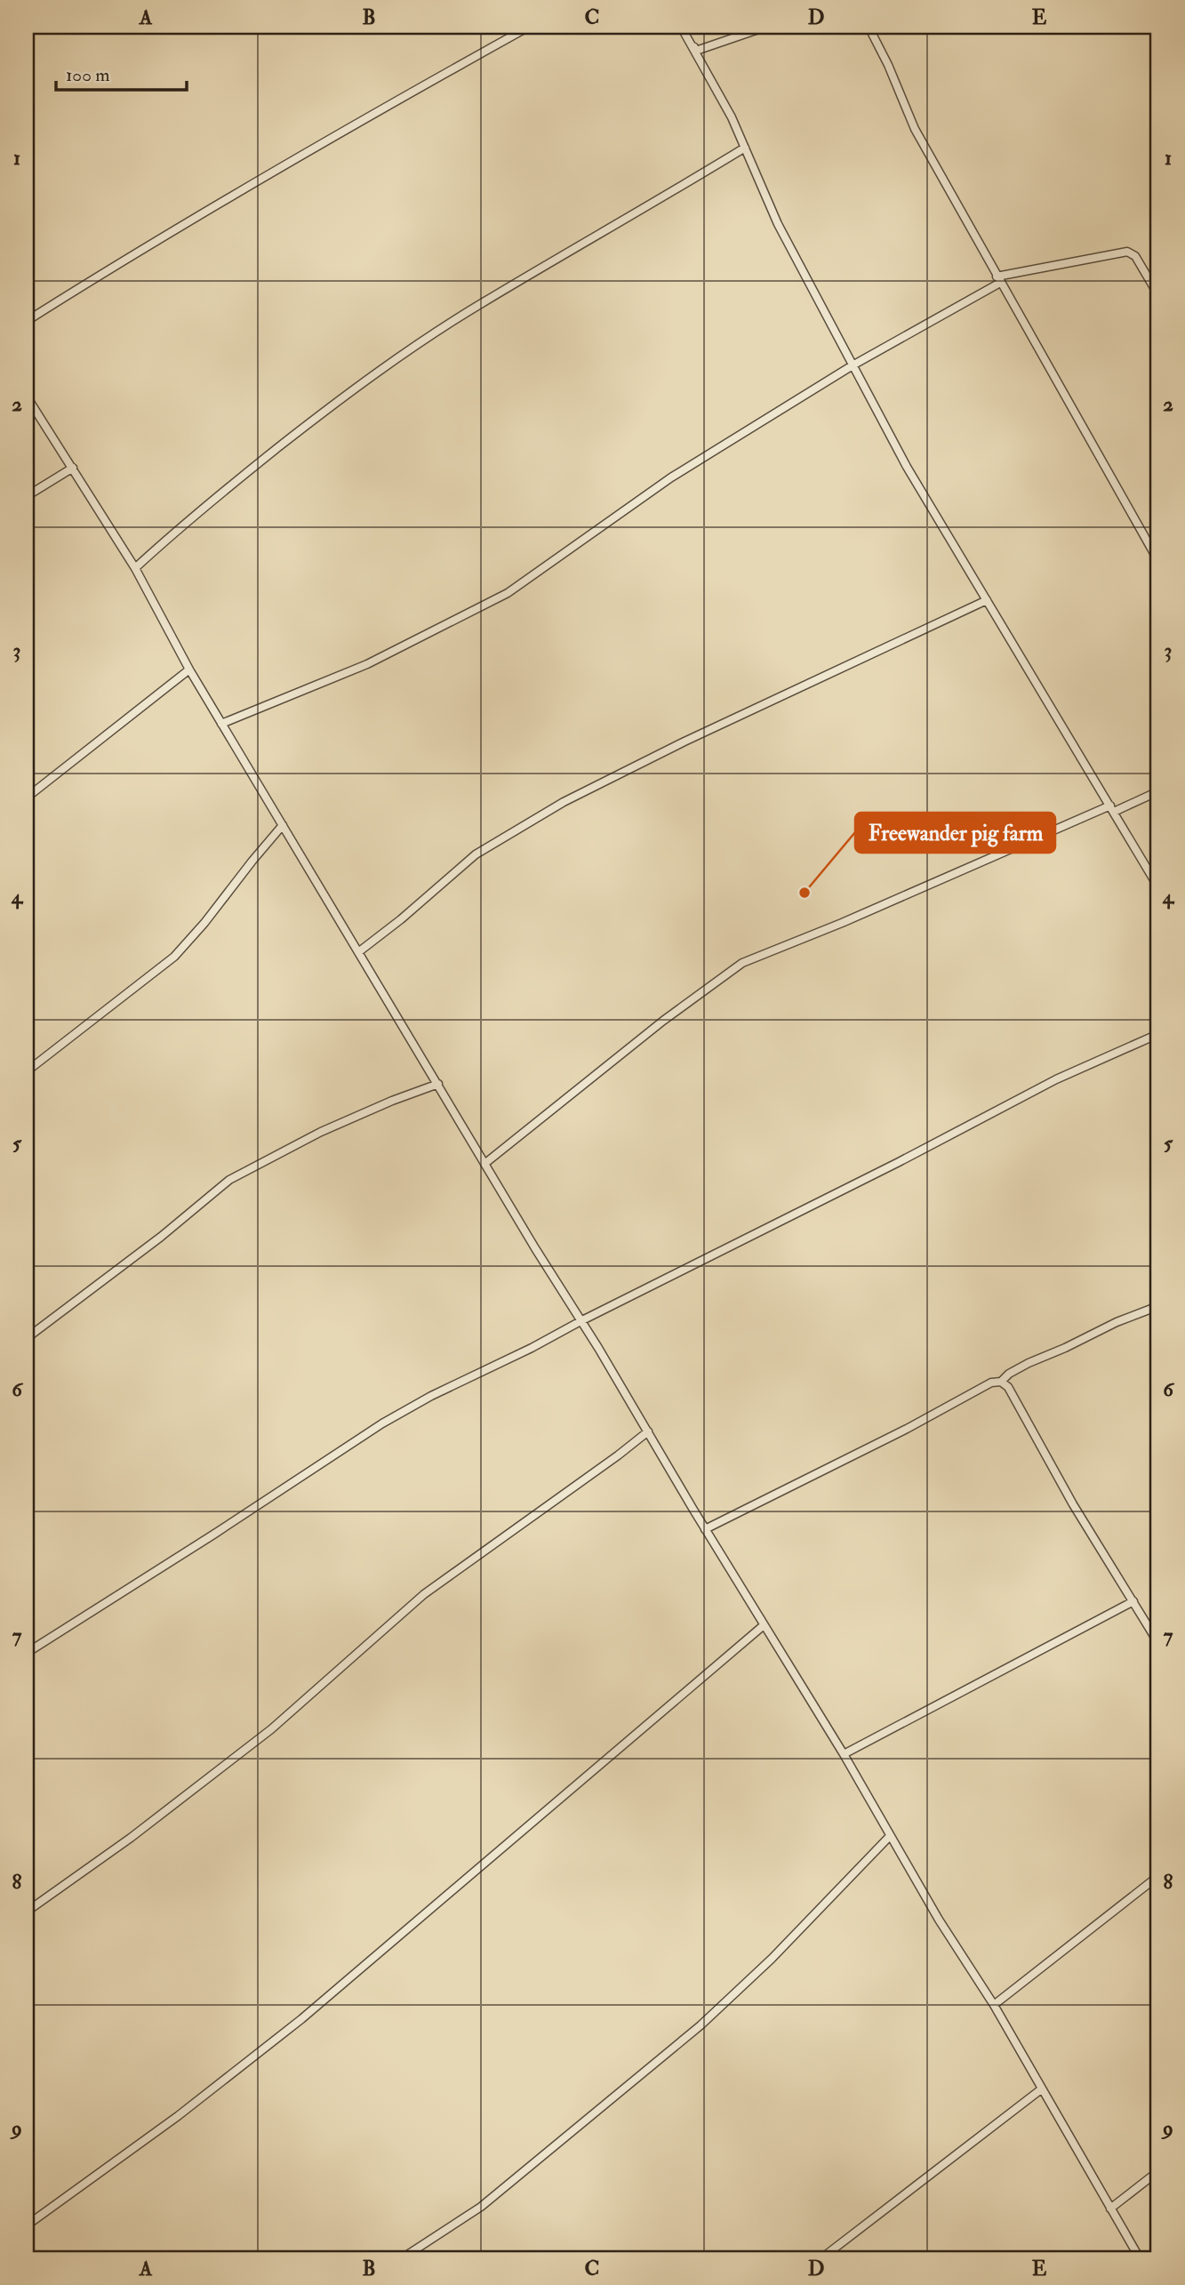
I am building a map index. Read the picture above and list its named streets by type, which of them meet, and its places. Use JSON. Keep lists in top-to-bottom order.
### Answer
{
  "places": ["Freewander pig farm"],
  "scale_bar": "100 m",
  "grid": {
    "columns": [
      "A",
      "B",
      "C",
      "D",
      "E"
    ],
    "rows": [
      "1",
      "2",
      "3",
      "4",
      "5",
      "6",
      "7",
      "8",
      "9"
    ]
  }
}
